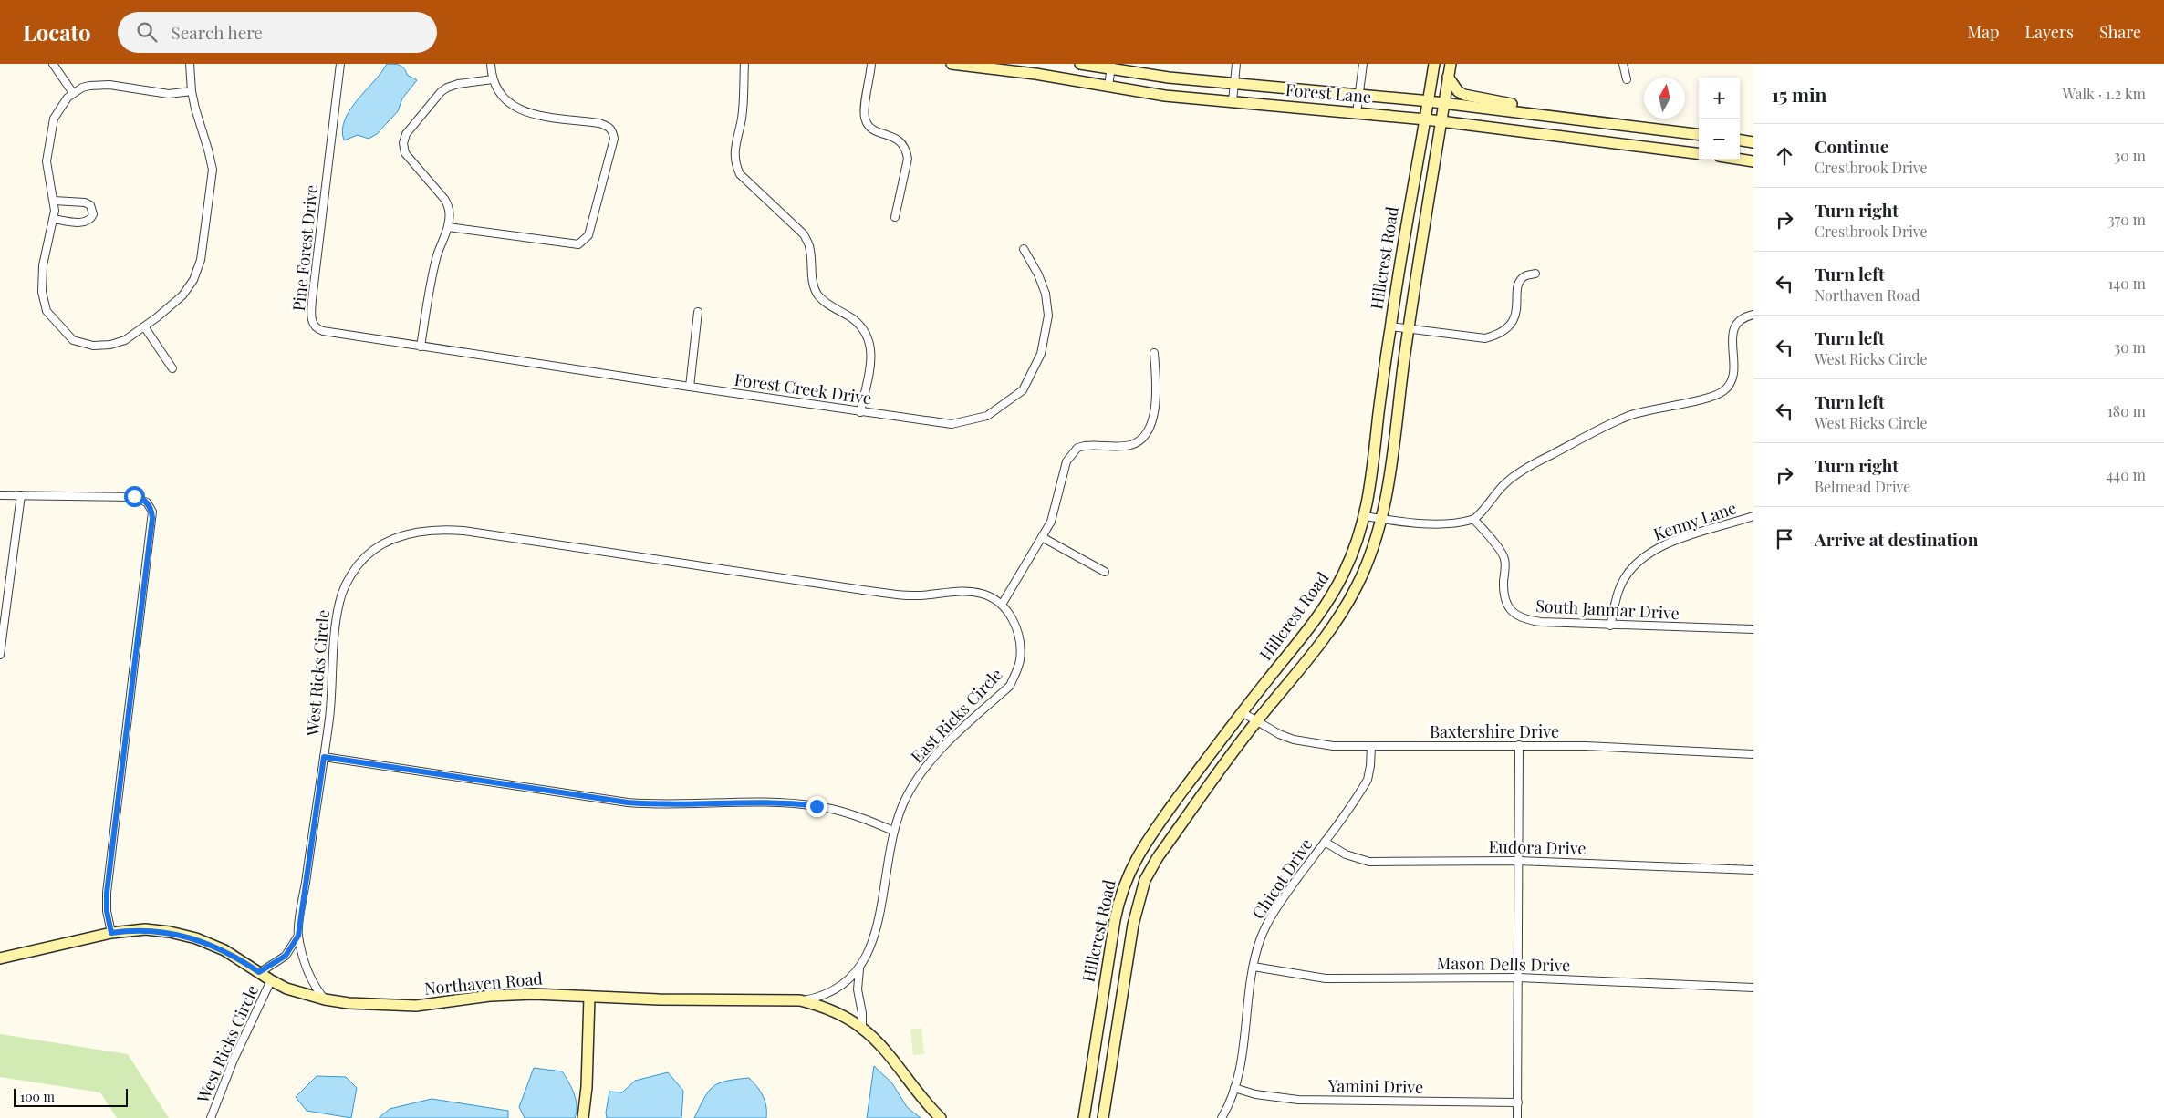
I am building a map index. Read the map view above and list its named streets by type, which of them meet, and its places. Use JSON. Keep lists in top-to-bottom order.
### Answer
{
  "streets": {
    "main road": ["Forest Lane", "Hillcrest Road", "Northaven Road"],
    "street": [
      "Pine Forest Drive",
      "Forest Creek Drive",
      "Kenny Lane",
      "South Janmar Drive",
      "West Ricks Circle",
      "East Ricks Circle",
      "Baxtershire Drive",
      "Eudora Drive",
      "Chicot Drive",
      "Mason Dells Drive",
      "Yamini Drive"
    ]
  },
  "crossings": [
    ["Forest Lane", "Hillcrest Road"],
    ["Pine Forest Drive", "Forest Creek Drive"],
    ["Hillcrest Road", "Baxtershire Drive"],
    ["Kenny Lane", "South Janmar Drive"],
    ["West Ricks Circle", "East Ricks Circle"],
    ["West Ricks Circle", "Northaven Road"],
    ["East Ricks Circle", "Northaven Road"],
    ["Baxtershire Drive", "Chicot Drive"],
    ["Eudora Drive", "Chicot Drive"],
    ["Chicot Drive", "Mason Dells Drive"],
    ["Chicot Drive", "Yamini Drive"]
  ],
  "scale_bar": "100 m",
  "north": "top",
  "page": {
    "header": "Locato",
    "search": "Search here",
    "nav": ["Map", "Layers", "Share"],
    "heading": ["15 min", "Walk · 1.2 km"],
    "map_buttons": ["+", "−"],
    "list": [
      ["Continue", "Crestbrook Drive", "30 m"],
      ["Turn right", "Crestbrook Drive", "370 m"],
      ["Turn left", "Northaven Road", "140 m"],
      ["Turn left", "West Ricks Circle", "30 m"],
      ["Turn left", "West Ricks Circle", "180 m"],
      ["Turn right", "Belmead Drive", "440 m"],
      "Arrive at destination"
    ],
    "scale": "100 m"
  }
}
